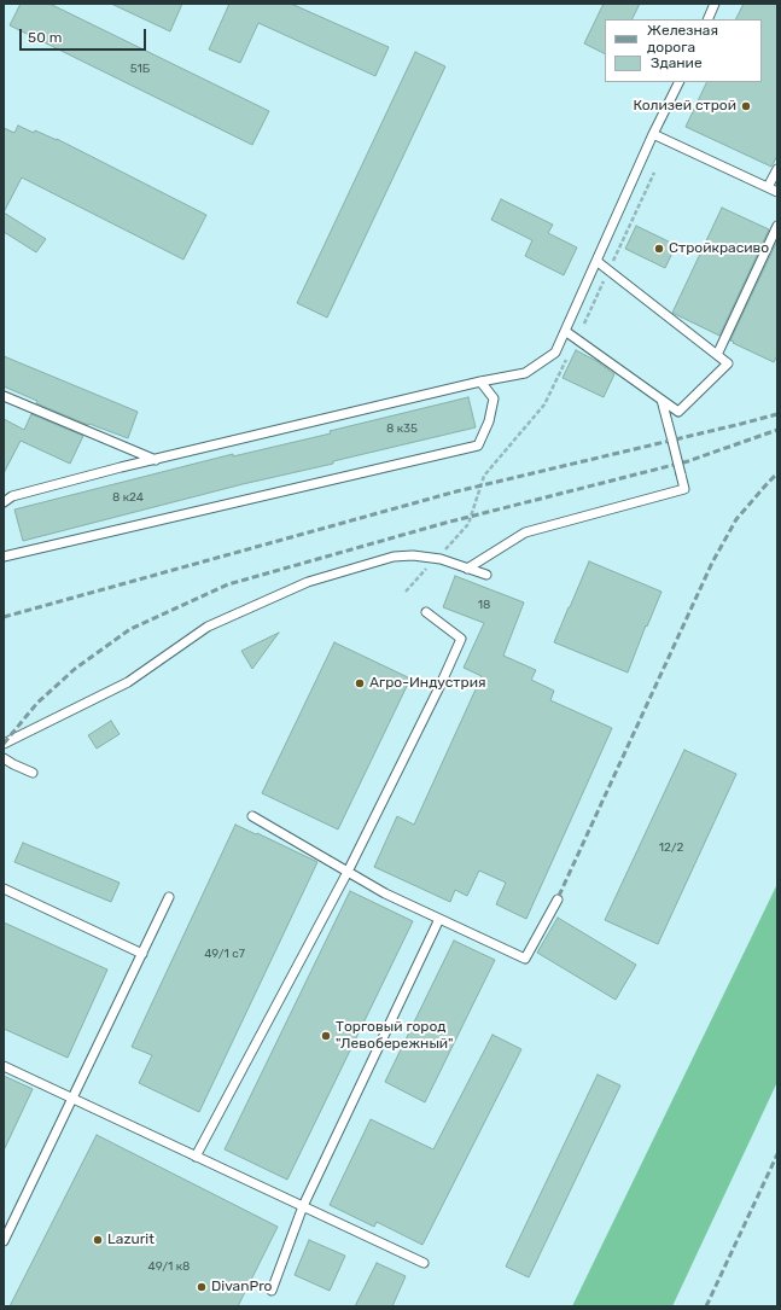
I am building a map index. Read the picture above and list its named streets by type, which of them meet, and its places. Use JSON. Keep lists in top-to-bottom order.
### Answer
{
  "places": [
    "Колизей строй",
    "Стройкрасиво",
    "Агро-Индустрия",
    "Торговый город \"Левобережный\"",
    "Lazurit",
    "DivanPro"
  ],
  "house_numbers": [
    "51Б",
    "8 к35",
    "8 к24",
    "18",
    "12/2",
    "49/1 с7",
    "49/1 к8"
  ],
  "legend": ["Железная дорога", "Здание"],
  "scale_bar": "50 m"
}
